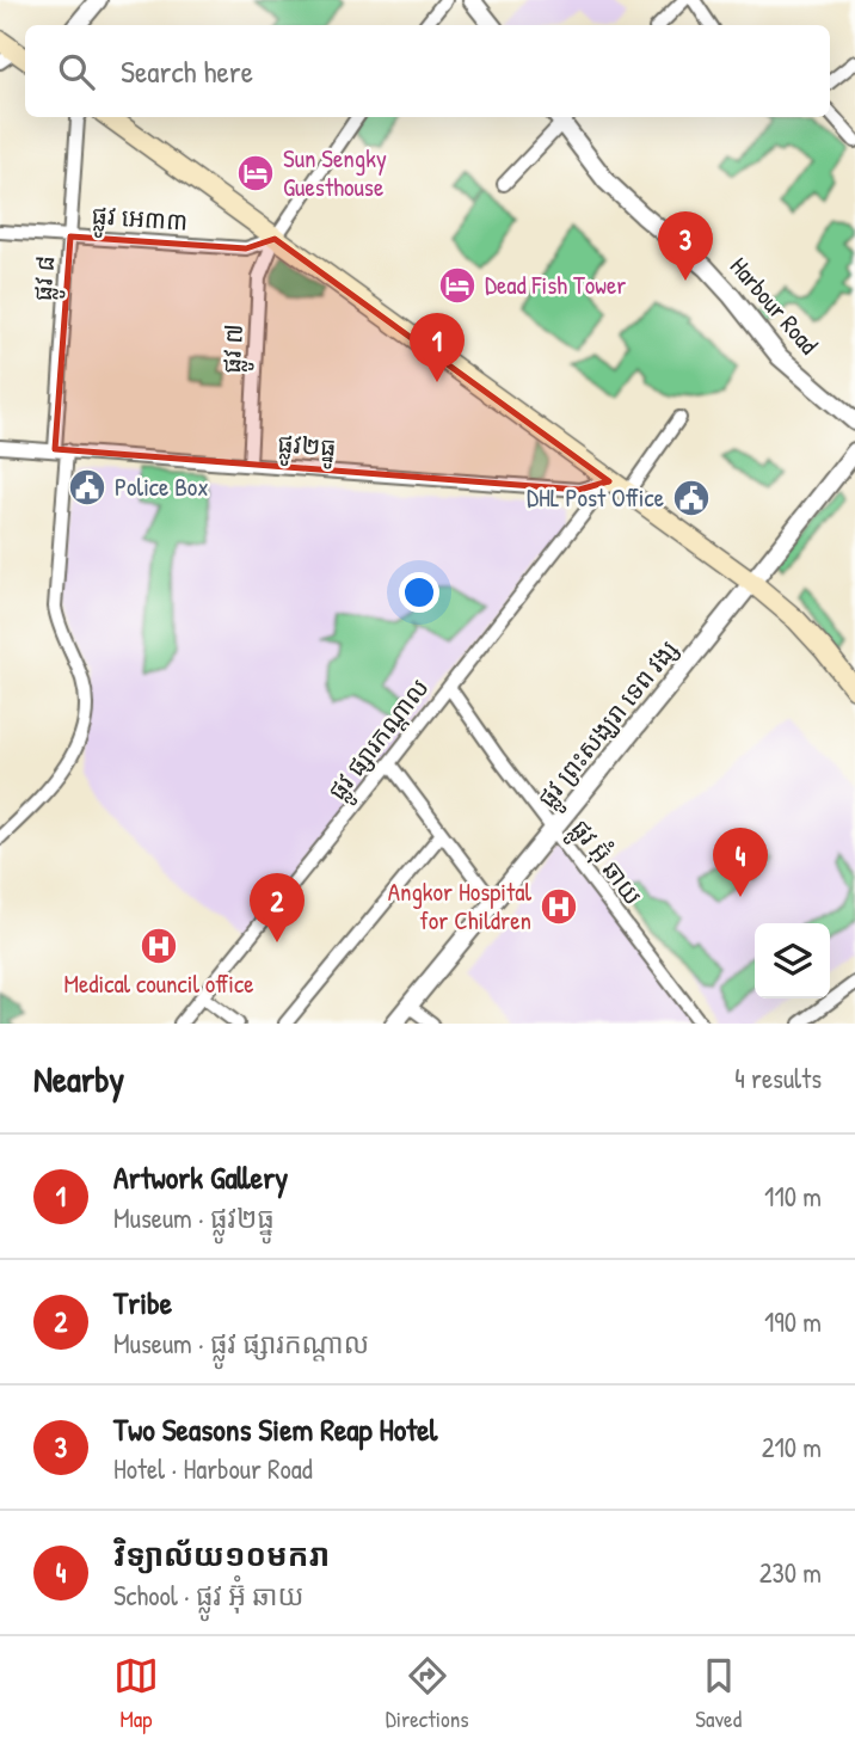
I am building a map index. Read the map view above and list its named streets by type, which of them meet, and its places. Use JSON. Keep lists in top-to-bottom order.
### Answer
{
  "streets": {
    "street": [
      "ផ្លូវ អេ៣៣",
      "ផ្លូវ ៨",
      "Harbour Road",
      "ផ្លូវ ៧",
      "ផ្លូវ២ធ្នូ",
      "ផ្លូវ ព្រះសង្ឃរា ទេព វង្ស",
      "ផ្លូវ ផ្សារកណ្តាល",
      "ផ្លូវ អ៊ុំ ឆាយ"
    ]
  },
  "crossings": [
    ["ផ្លូវ អេ៣៣", "ផ្លូវ ៨"],
    ["ផ្លូវ អេ៣៣", "ផ្លូវ ៧"],
    ["ផ្លូវ ៨", "ផ្លូវ២ធ្នូ"],
    ["ផ្លូវ ៧", "ផ្លូវ២ធ្នូ"],
    ["ផ្លូវ២ធ្នូ", "ផ្លូវ ផ្សារកណ្តាល"],
    ["ផ្លូវ ព្រះសង្ឃរា ទេព វង្ស", "ផ្លូវ អ៊ុំ ឆាយ"],
    ["ផ្លូវ ផ្សារកណ្តាល", "ផ្លូវ អ៊ុំ ឆាយ"]
  ],
  "places": {
    "hotel": ["Sun Sengky Guesthouse", "Dead Fish Tower"],
    "public building": ["Police Box", "DHL Post Office"],
    "hospital": ["Angkor Hospital for Children", "Medical council office"]
  },
  "page": {
    "search": "Search here",
    "pins": [
      "3",
      "1",
      "4",
      "2"
    ],
    "heading": ["Nearby", "4 results"],
    "list": [
      {
        "mark": "1",
        "name": "Artwork Gallery",
        "note": "Museum · ផ្លូវ២ធ្នូ",
        "value": "110 m"
      },
      {
        "mark": "2",
        "name": "Tribe",
        "note": "Museum · ផ្លូវ ផ្សារកណ្តាល",
        "value": "190 m"
      },
      {
        "mark": "3",
        "name": "Two Seasons Siem Reap Hotel",
        "note": "Hotel · Harbour Road",
        "value": "210 m"
      },
      {
        "mark": "4",
        "name": "វិទ្យាល័យ១០មករា",
        "note": "School · ផ្លូវ អ៊ុំ ឆាយ",
        "value": "230 m"
      }
    ],
    "nav": ["Map", "Directions", "Saved"]
  }
}
